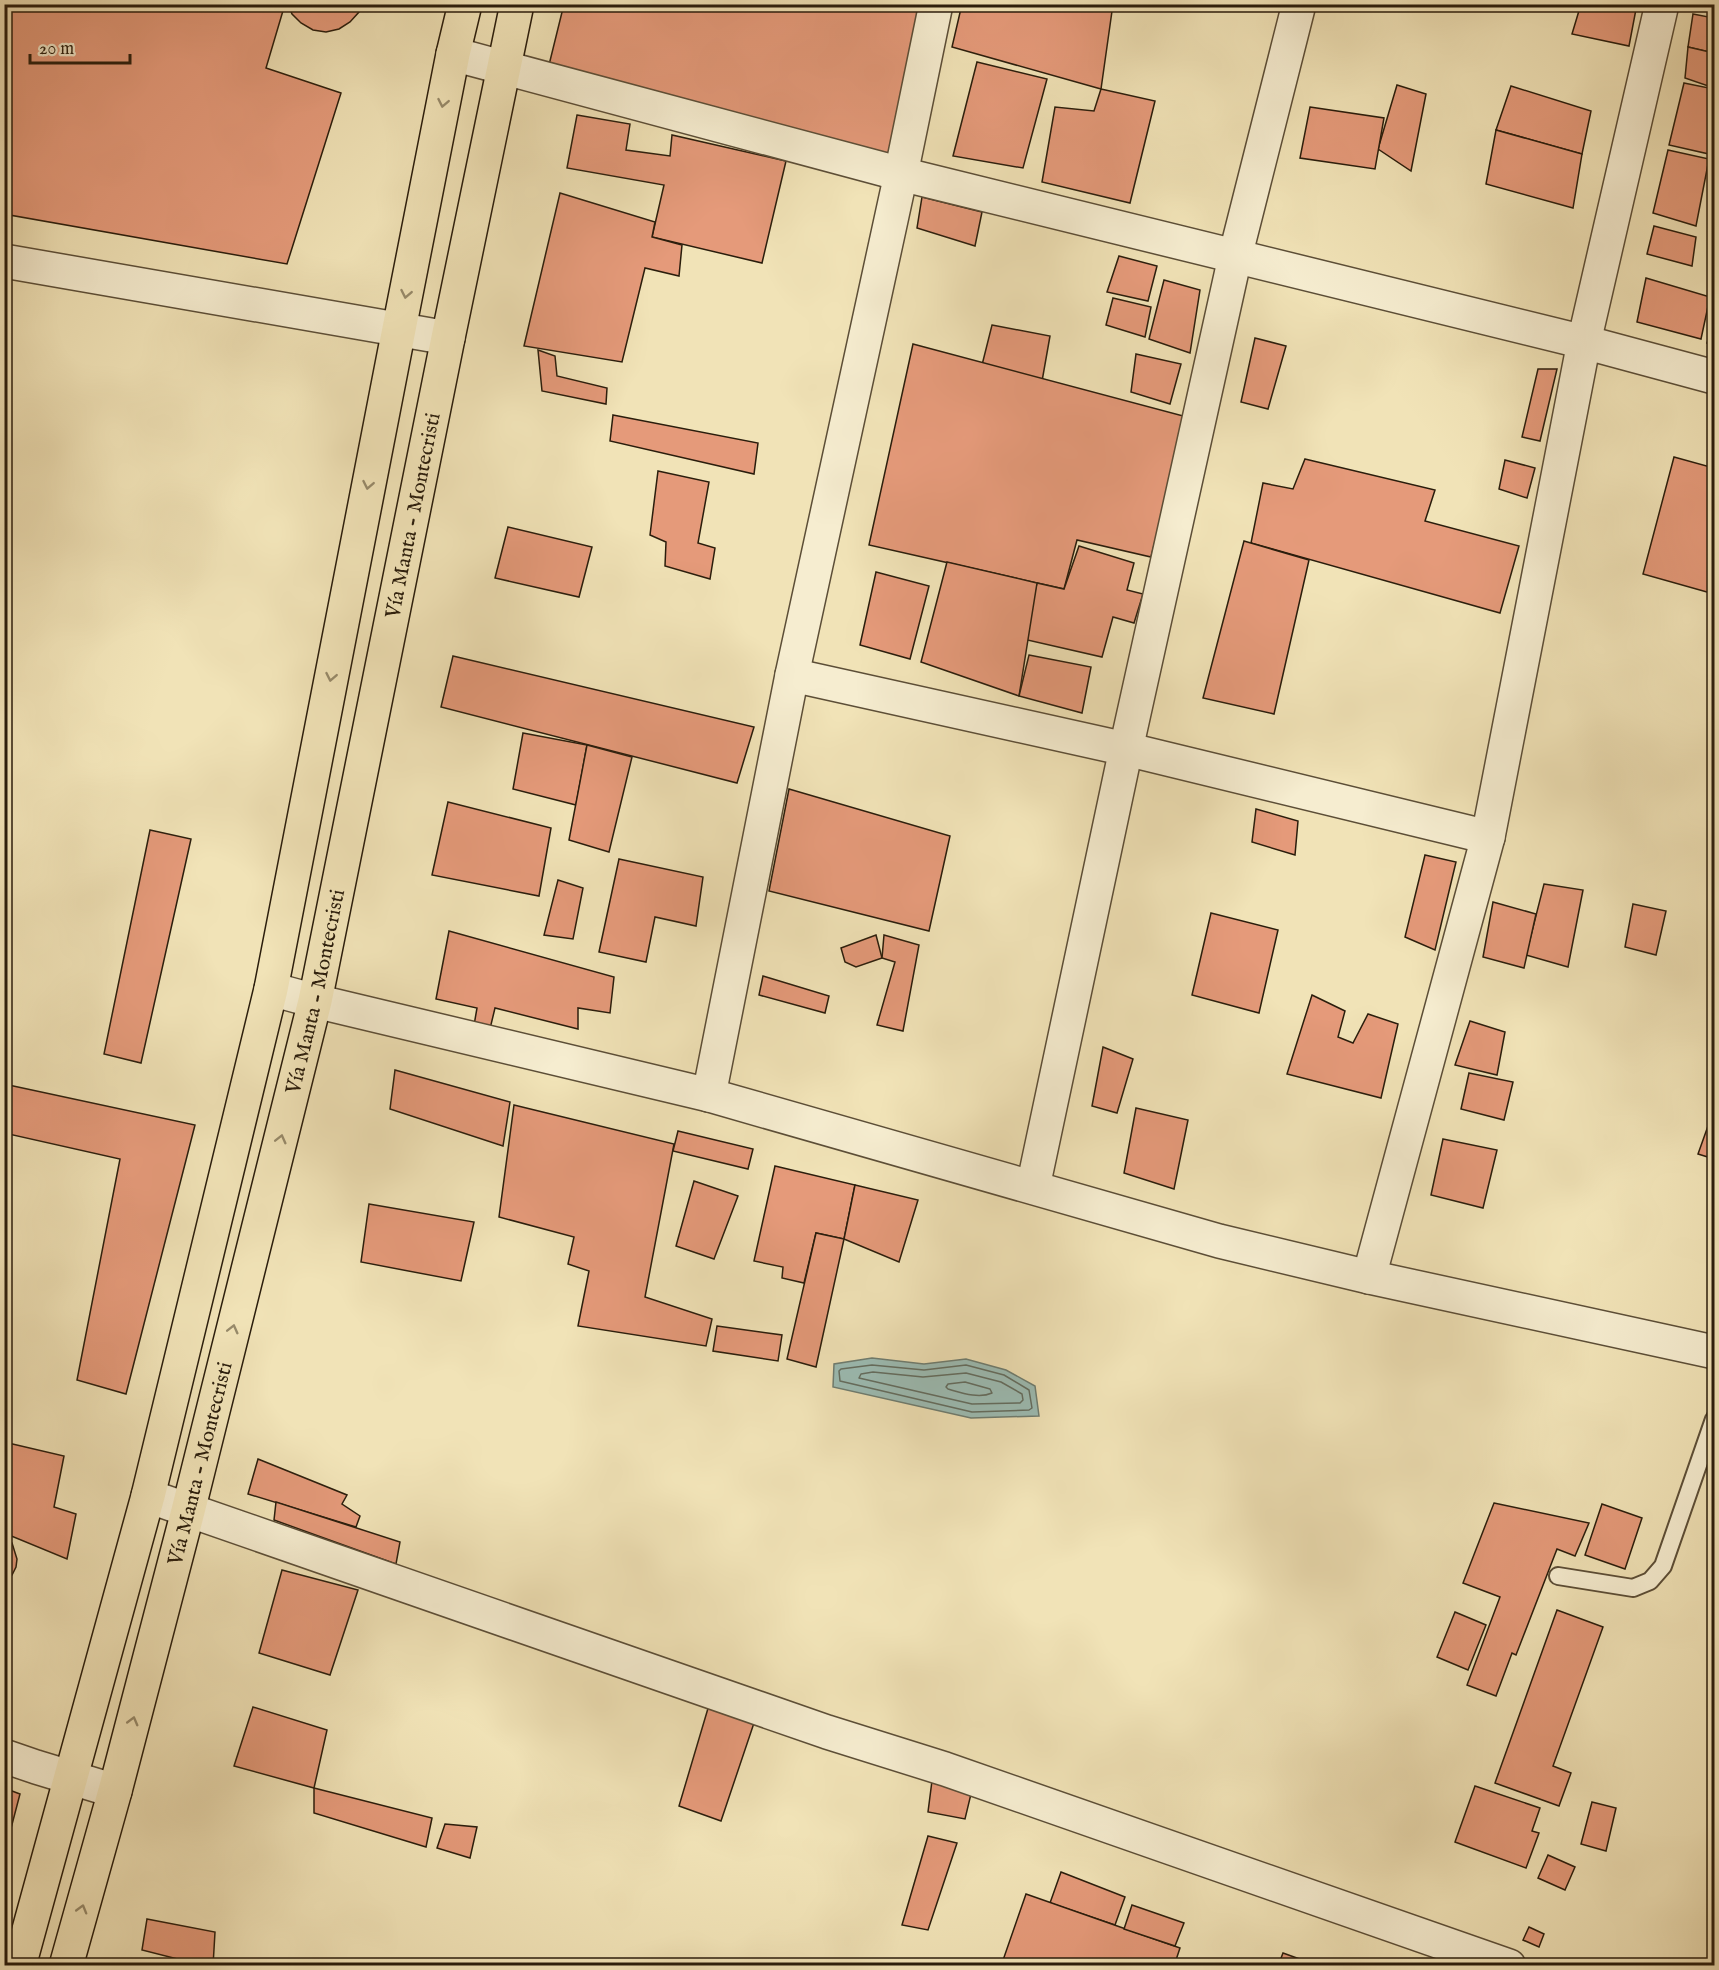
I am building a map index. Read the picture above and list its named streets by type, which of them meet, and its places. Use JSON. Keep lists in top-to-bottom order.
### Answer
{
  "streets": {
    "main road": ["Vía Manta - Montecristi"]
  },
  "scale_bar": "20 m"
}
